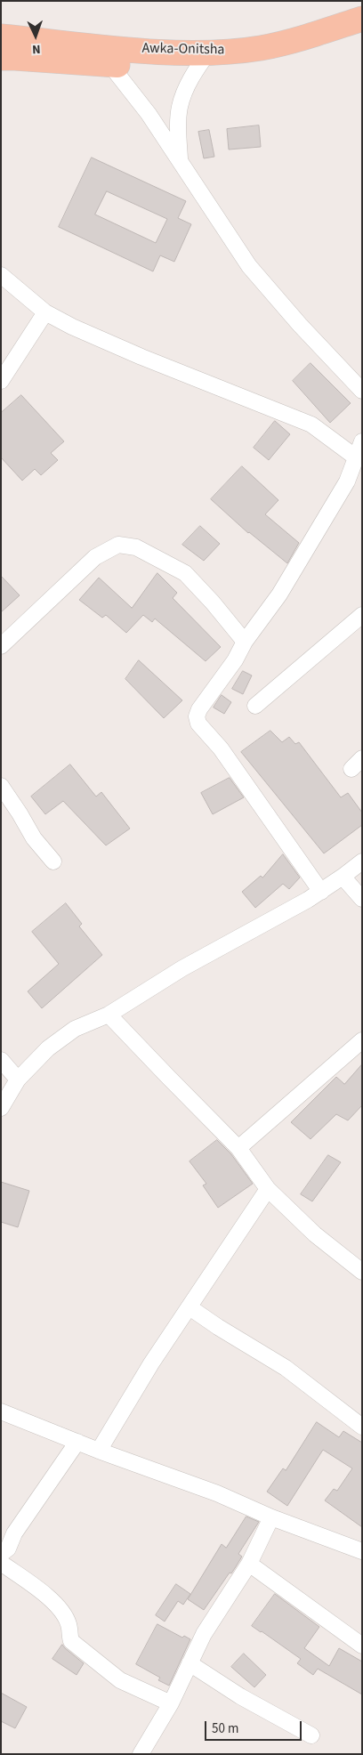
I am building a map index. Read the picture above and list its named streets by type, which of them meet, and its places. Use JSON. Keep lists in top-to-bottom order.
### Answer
{
  "streets": {
    "main road": ["Awka-Onitsha"]
  },
  "scale_bar": "50 m",
  "north": "bottom"
}
